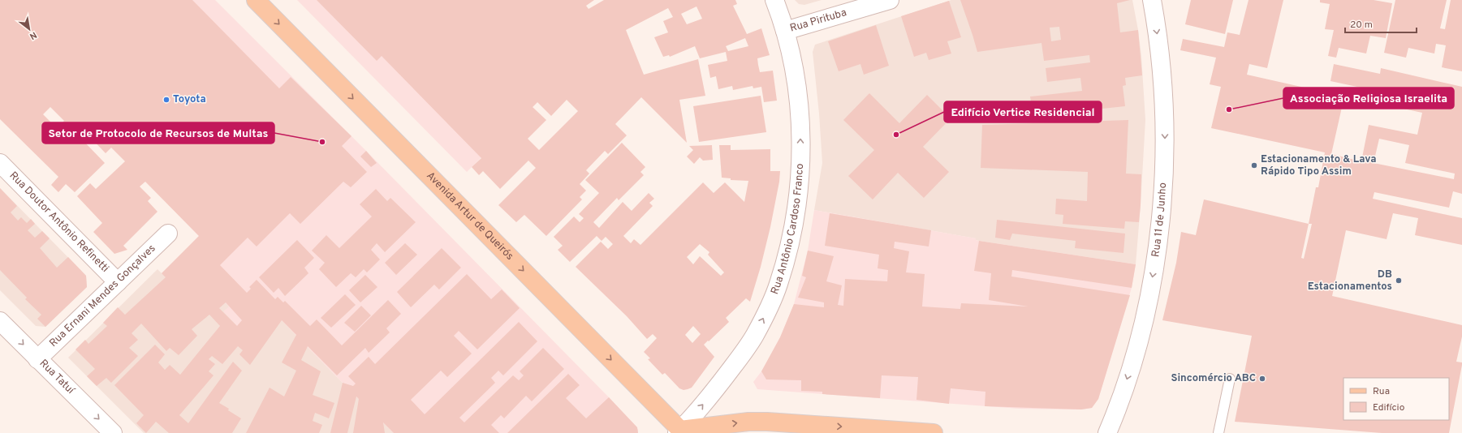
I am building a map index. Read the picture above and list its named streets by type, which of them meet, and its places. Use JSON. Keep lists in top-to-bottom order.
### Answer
{
  "streets": {
    "main road": ["Avenida Artur de Queirós"],
    "street": [
      "Rua Pirituba",
      "Rua 11 de Junho",
      "Rua Doutor Antônio Refinetti",
      "Rua Antônio Cardoso Franco",
      "Rua Ernani Mendes Gonçalves",
      "Rua Tatuí"
    ]
  },
  "crossings": [
    ["Rua Pirituba", "Rua Antônio Cardoso Franco"],
    ["Avenida Artur de Queirós", "Rua Antônio Cardoso Franco"],
    ["Rua Doutor Antônio Refinetti", "Rua Ernani Mendes Gonçalves"],
    ["Rua Ernani Mendes Gonçalves", "Rua Tatuí"]
  ],
  "one_way": [
    "Avenida Artur de Queirós",
    "Rua 11 de Junho",
    "Rua Antônio Cardoso Franco",
    "Rua Tatuí"
  ],
  "places": [
    "Toyota",
    "Associação Religiosa Israelita",
    "Edifício Vertice Residencial",
    "Setor de Protocolo de Recursos de Multas",
    "Estacionamento & Lava Rápido Tipo Assim",
    "DB Estacionamentos",
    "Sincomércio ABC"
  ],
  "legend": ["Rua", "Edifício"],
  "scale_bar": "20 m",
  "north": "bottom right"
}
